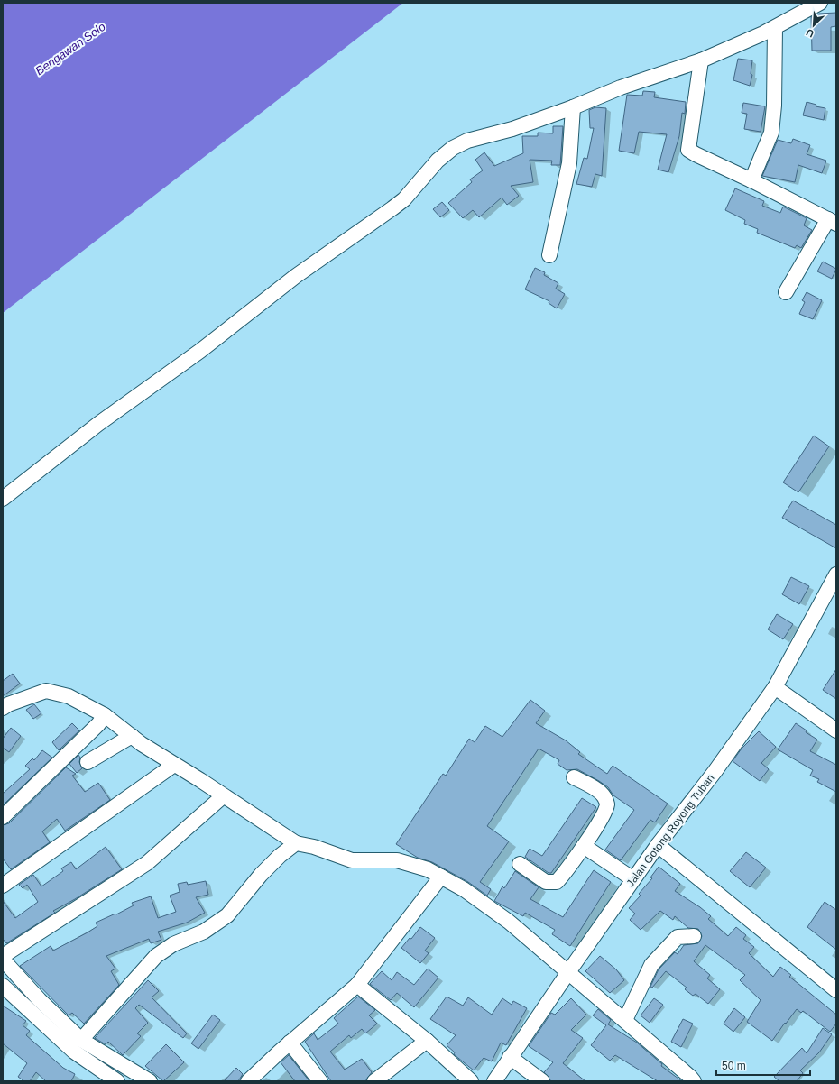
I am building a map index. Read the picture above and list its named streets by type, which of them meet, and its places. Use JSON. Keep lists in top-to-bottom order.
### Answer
{
  "streets": {
    "street": ["Jalan Gotong Royong Tuban"]
  },
  "water": ["Bengawan Solo"],
  "scale_bar": "50 m",
  "north": "bottom left"
}
